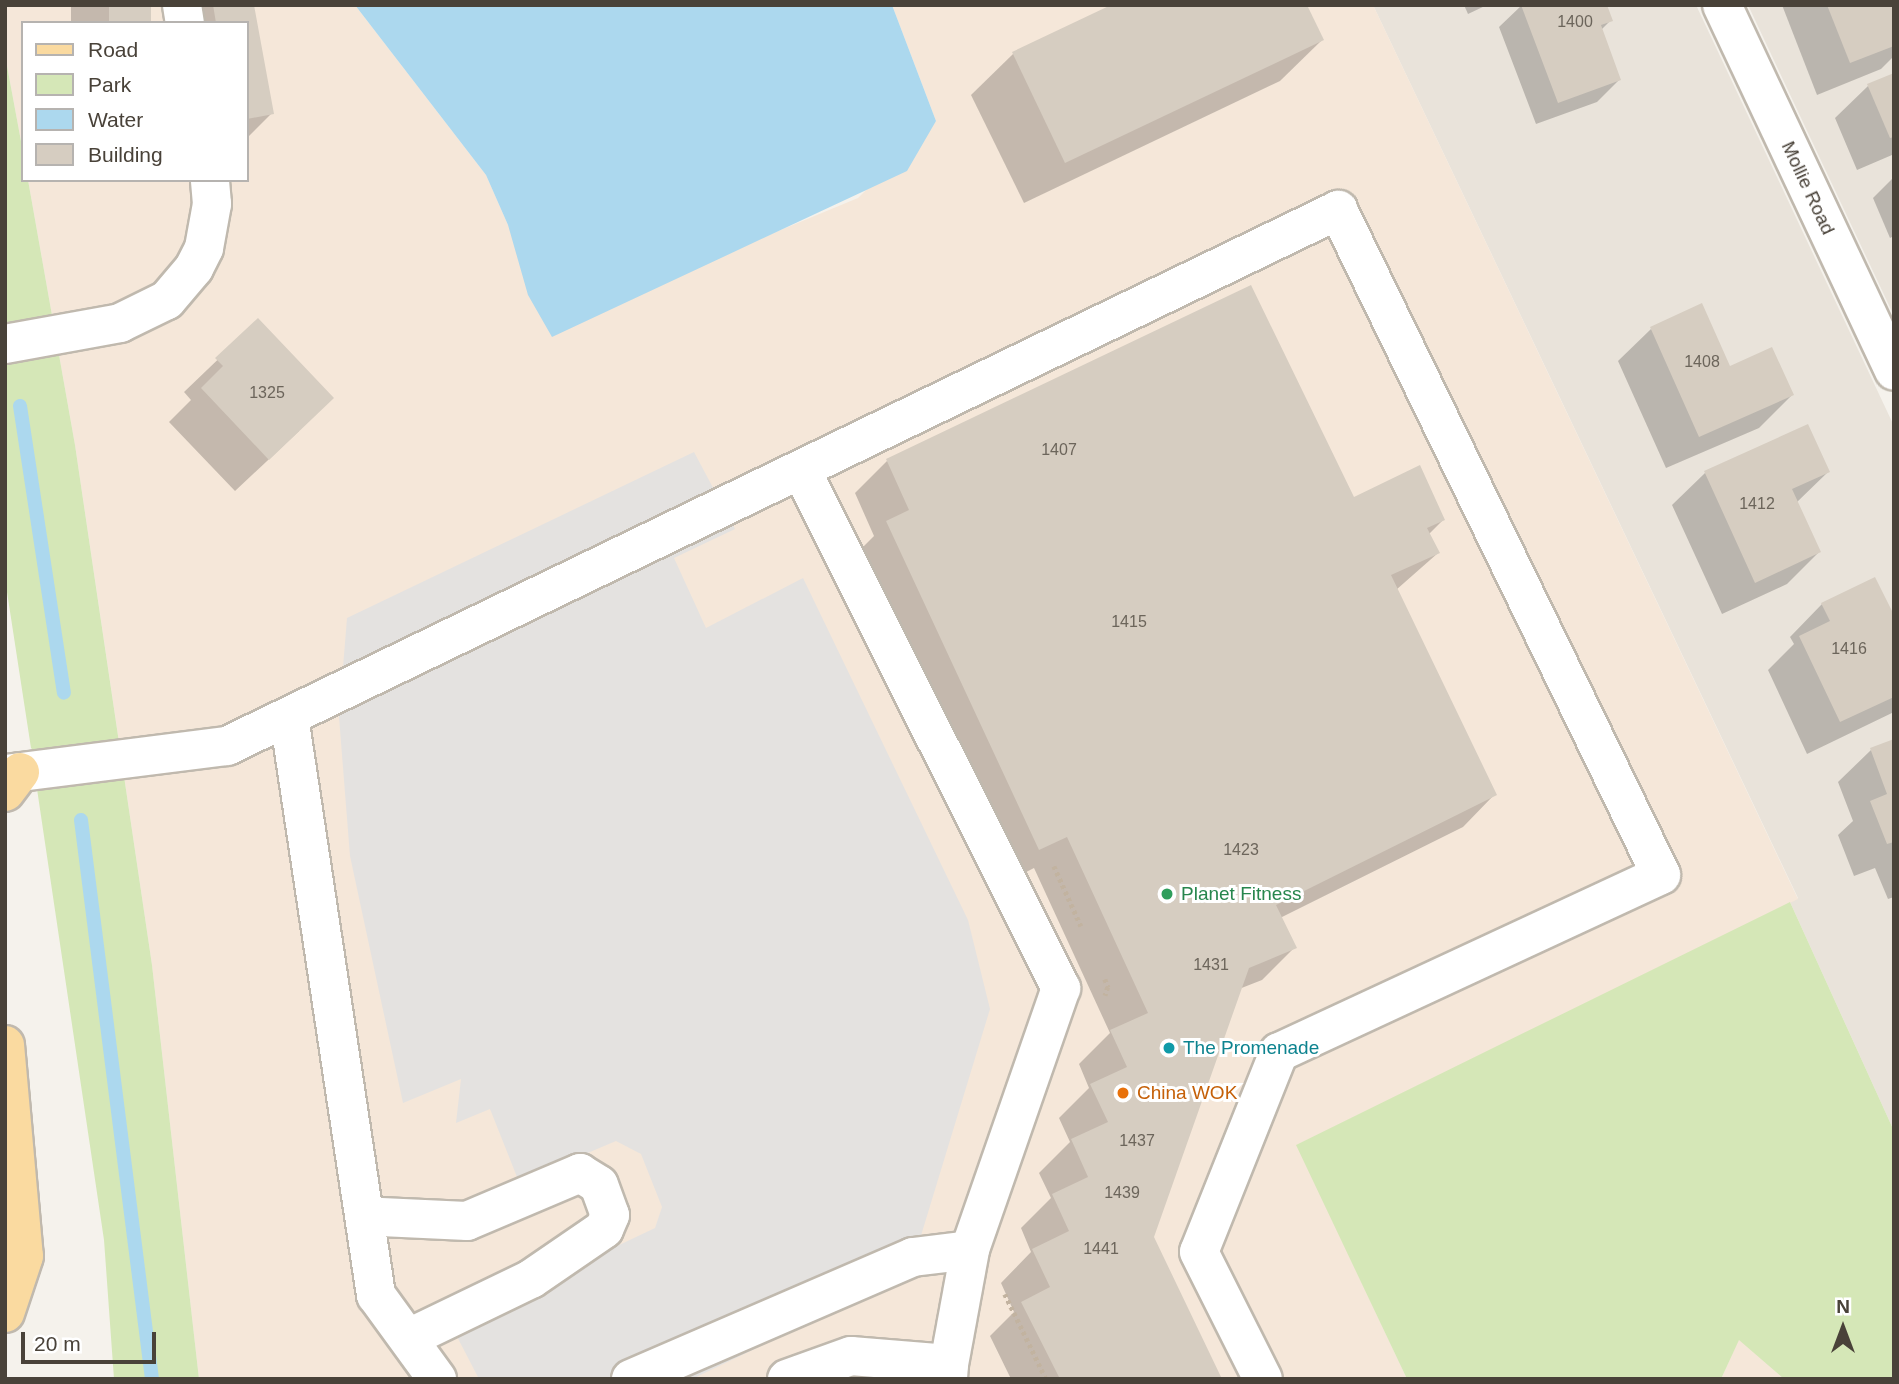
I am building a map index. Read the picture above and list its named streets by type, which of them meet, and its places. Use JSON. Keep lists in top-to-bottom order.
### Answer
{
  "streets": {
    "street": ["Mollie Road"]
  },
  "places": ["Planet Fitness", "The Promenade", "China WOK"],
  "house_numbers": [
    "1400",
    "1408",
    "1325",
    "1407",
    "1412",
    "1415",
    "1416",
    "1423",
    "1431",
    "1437",
    "1439",
    "1441"
  ],
  "legend": [
    "Road",
    "Park",
    "Water",
    "Building"
  ],
  "scale_bar": "20 m",
  "north": "top"
}
